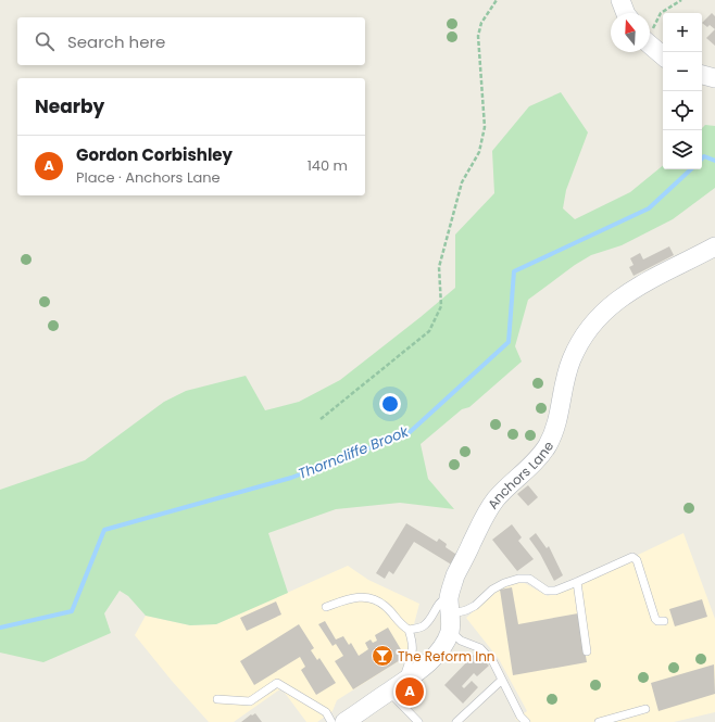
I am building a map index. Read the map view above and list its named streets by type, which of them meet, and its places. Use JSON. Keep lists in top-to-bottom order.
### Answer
{
  "streets": {
    "street": ["Anchors Lane"]
  },
  "water": ["Thorncliffe Brook"],
  "places": {
    "bar": ["The Reform Inn"]
  },
  "north": "top",
  "page": {
    "map_buttons": ["+", "−"],
    "search": "Search here",
    "heading": "Nearby",
    "list": [
      {
        "mark": "A",
        "name": "Gordon Corbishley",
        "note": "Place · Anchors Lane",
        "value": "140 m"
      }
    ],
    "pins": "A"
  }
}
